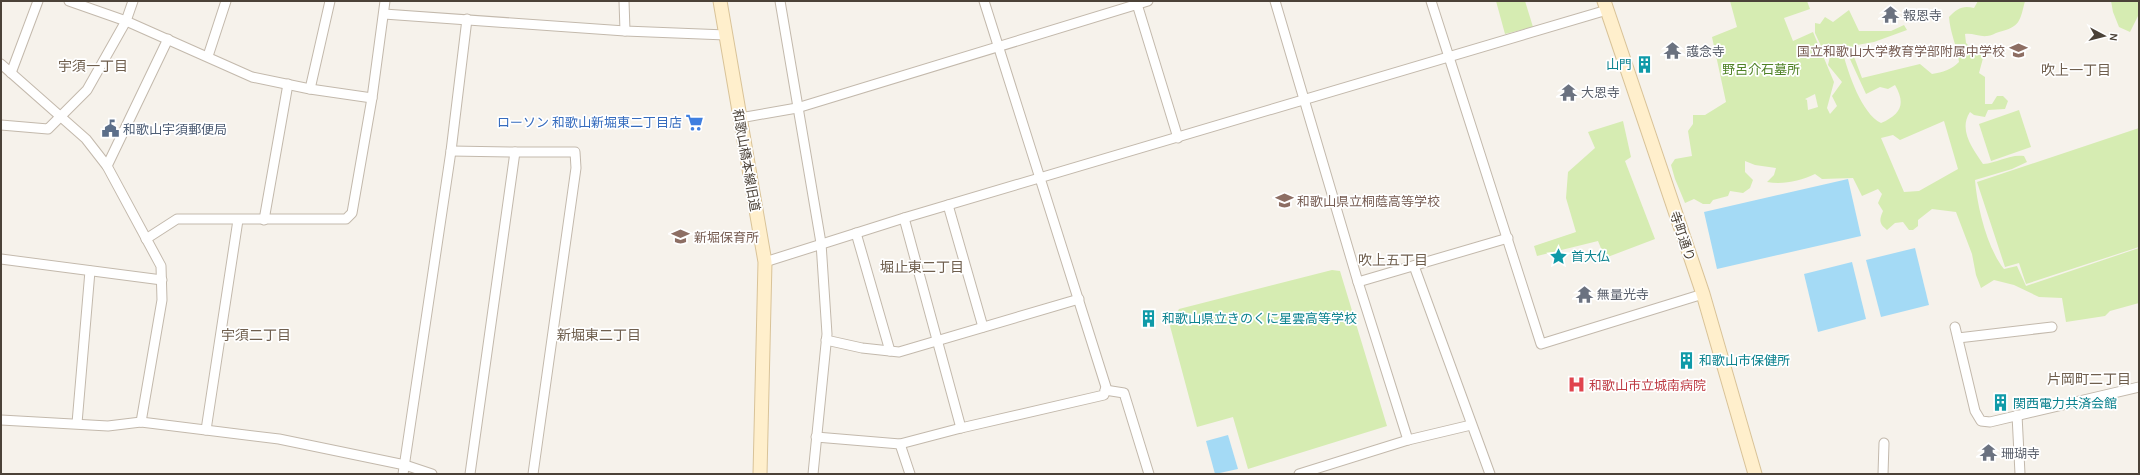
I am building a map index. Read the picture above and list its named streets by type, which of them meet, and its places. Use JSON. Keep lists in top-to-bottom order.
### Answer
{
  "streets": {
    "street": ["和歌山橋本線旧道", "寺町通り"]
  },
  "districts": [
    "宇須一丁目",
    "吹上一丁目",
    "吹上五丁目",
    "堀止東二丁目",
    "宇須二丁目",
    "新堀東二丁目",
    "片岡町二丁目"
  ],
  "parks": ["野呂介石墓所"],
  "places": {
    "temple": [
      "報恩寺",
      "護念寺",
      "大恩寺",
      "無量光寺",
      "珊瑚寺"
    ],
    "school or university": ["国立和歌山大学教育学部附属中学校", "和歌山県立桐蔭高等学校", "新堀保育所"],
    "building": [
      "山門",
      "和歌山県立きのくに星雲高等学校",
      "和歌山市保健所",
      "関西電力共済会館"
    ],
    "supermarket": ["ローソン 和歌山新堀東二丁目店"],
    "public building": ["和歌山宇須郵便局"],
    "place": ["首大仏"],
    "hospital": ["和歌山市立城南病院"]
  },
  "north": "right"
}
